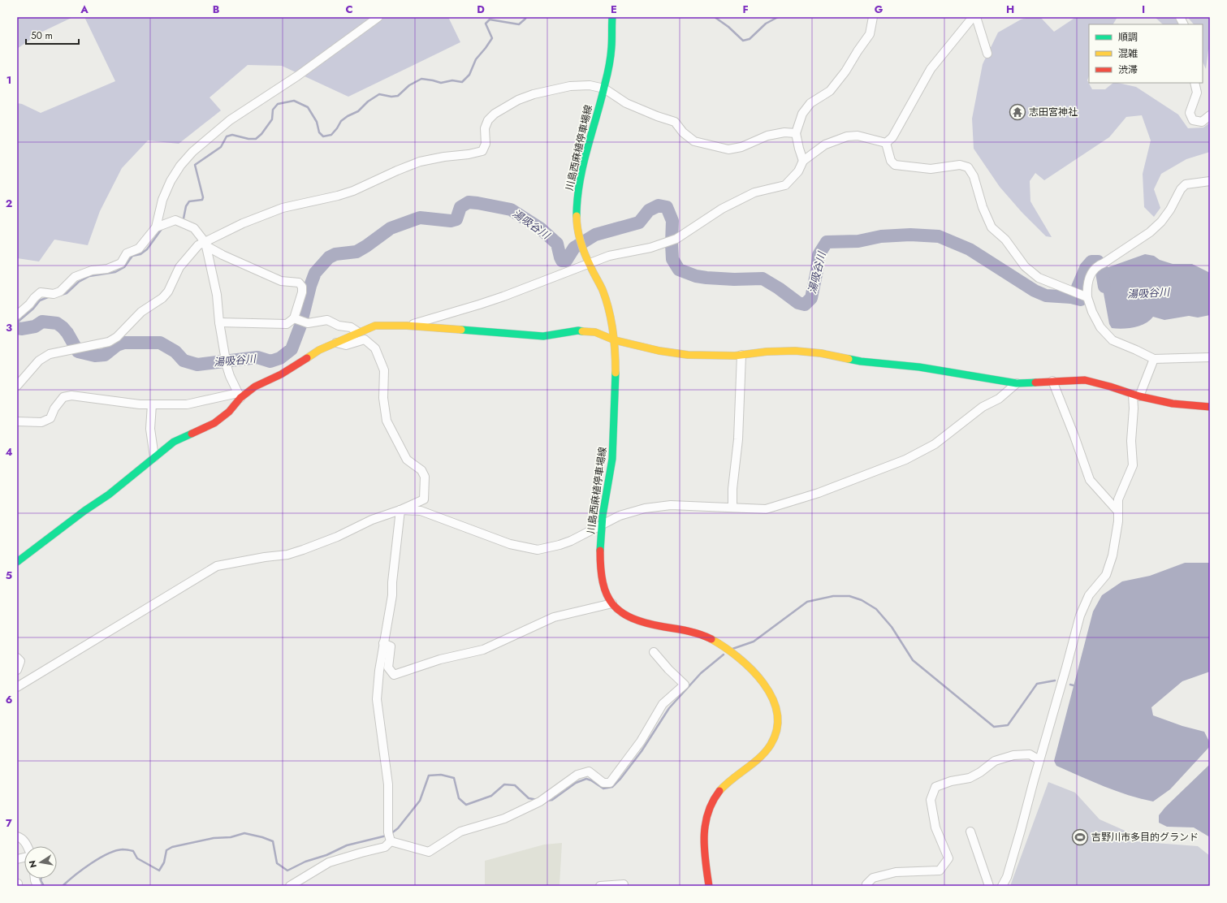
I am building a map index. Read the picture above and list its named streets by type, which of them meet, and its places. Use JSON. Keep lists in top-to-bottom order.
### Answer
{
  "streets": {
    "street": ["川島西麻植停車場線"]
  },
  "water": ["湯吸谷川"],
  "places": {
    "temple": ["志田宮神社"],
    "sports": ["吉野川市多目的グランド"]
  },
  "legend": ["順調", "混雑", "渋滞"],
  "scale_bar": "50 m",
  "north": "left",
  "grid": {
    "columns": [
      "A",
      "B",
      "C",
      "D",
      "E",
      "F",
      "G",
      "H",
      "I"
    ],
    "rows": [
      "1",
      "2",
      "3",
      "4",
      "5",
      "6",
      "7"
    ]
  }
}
